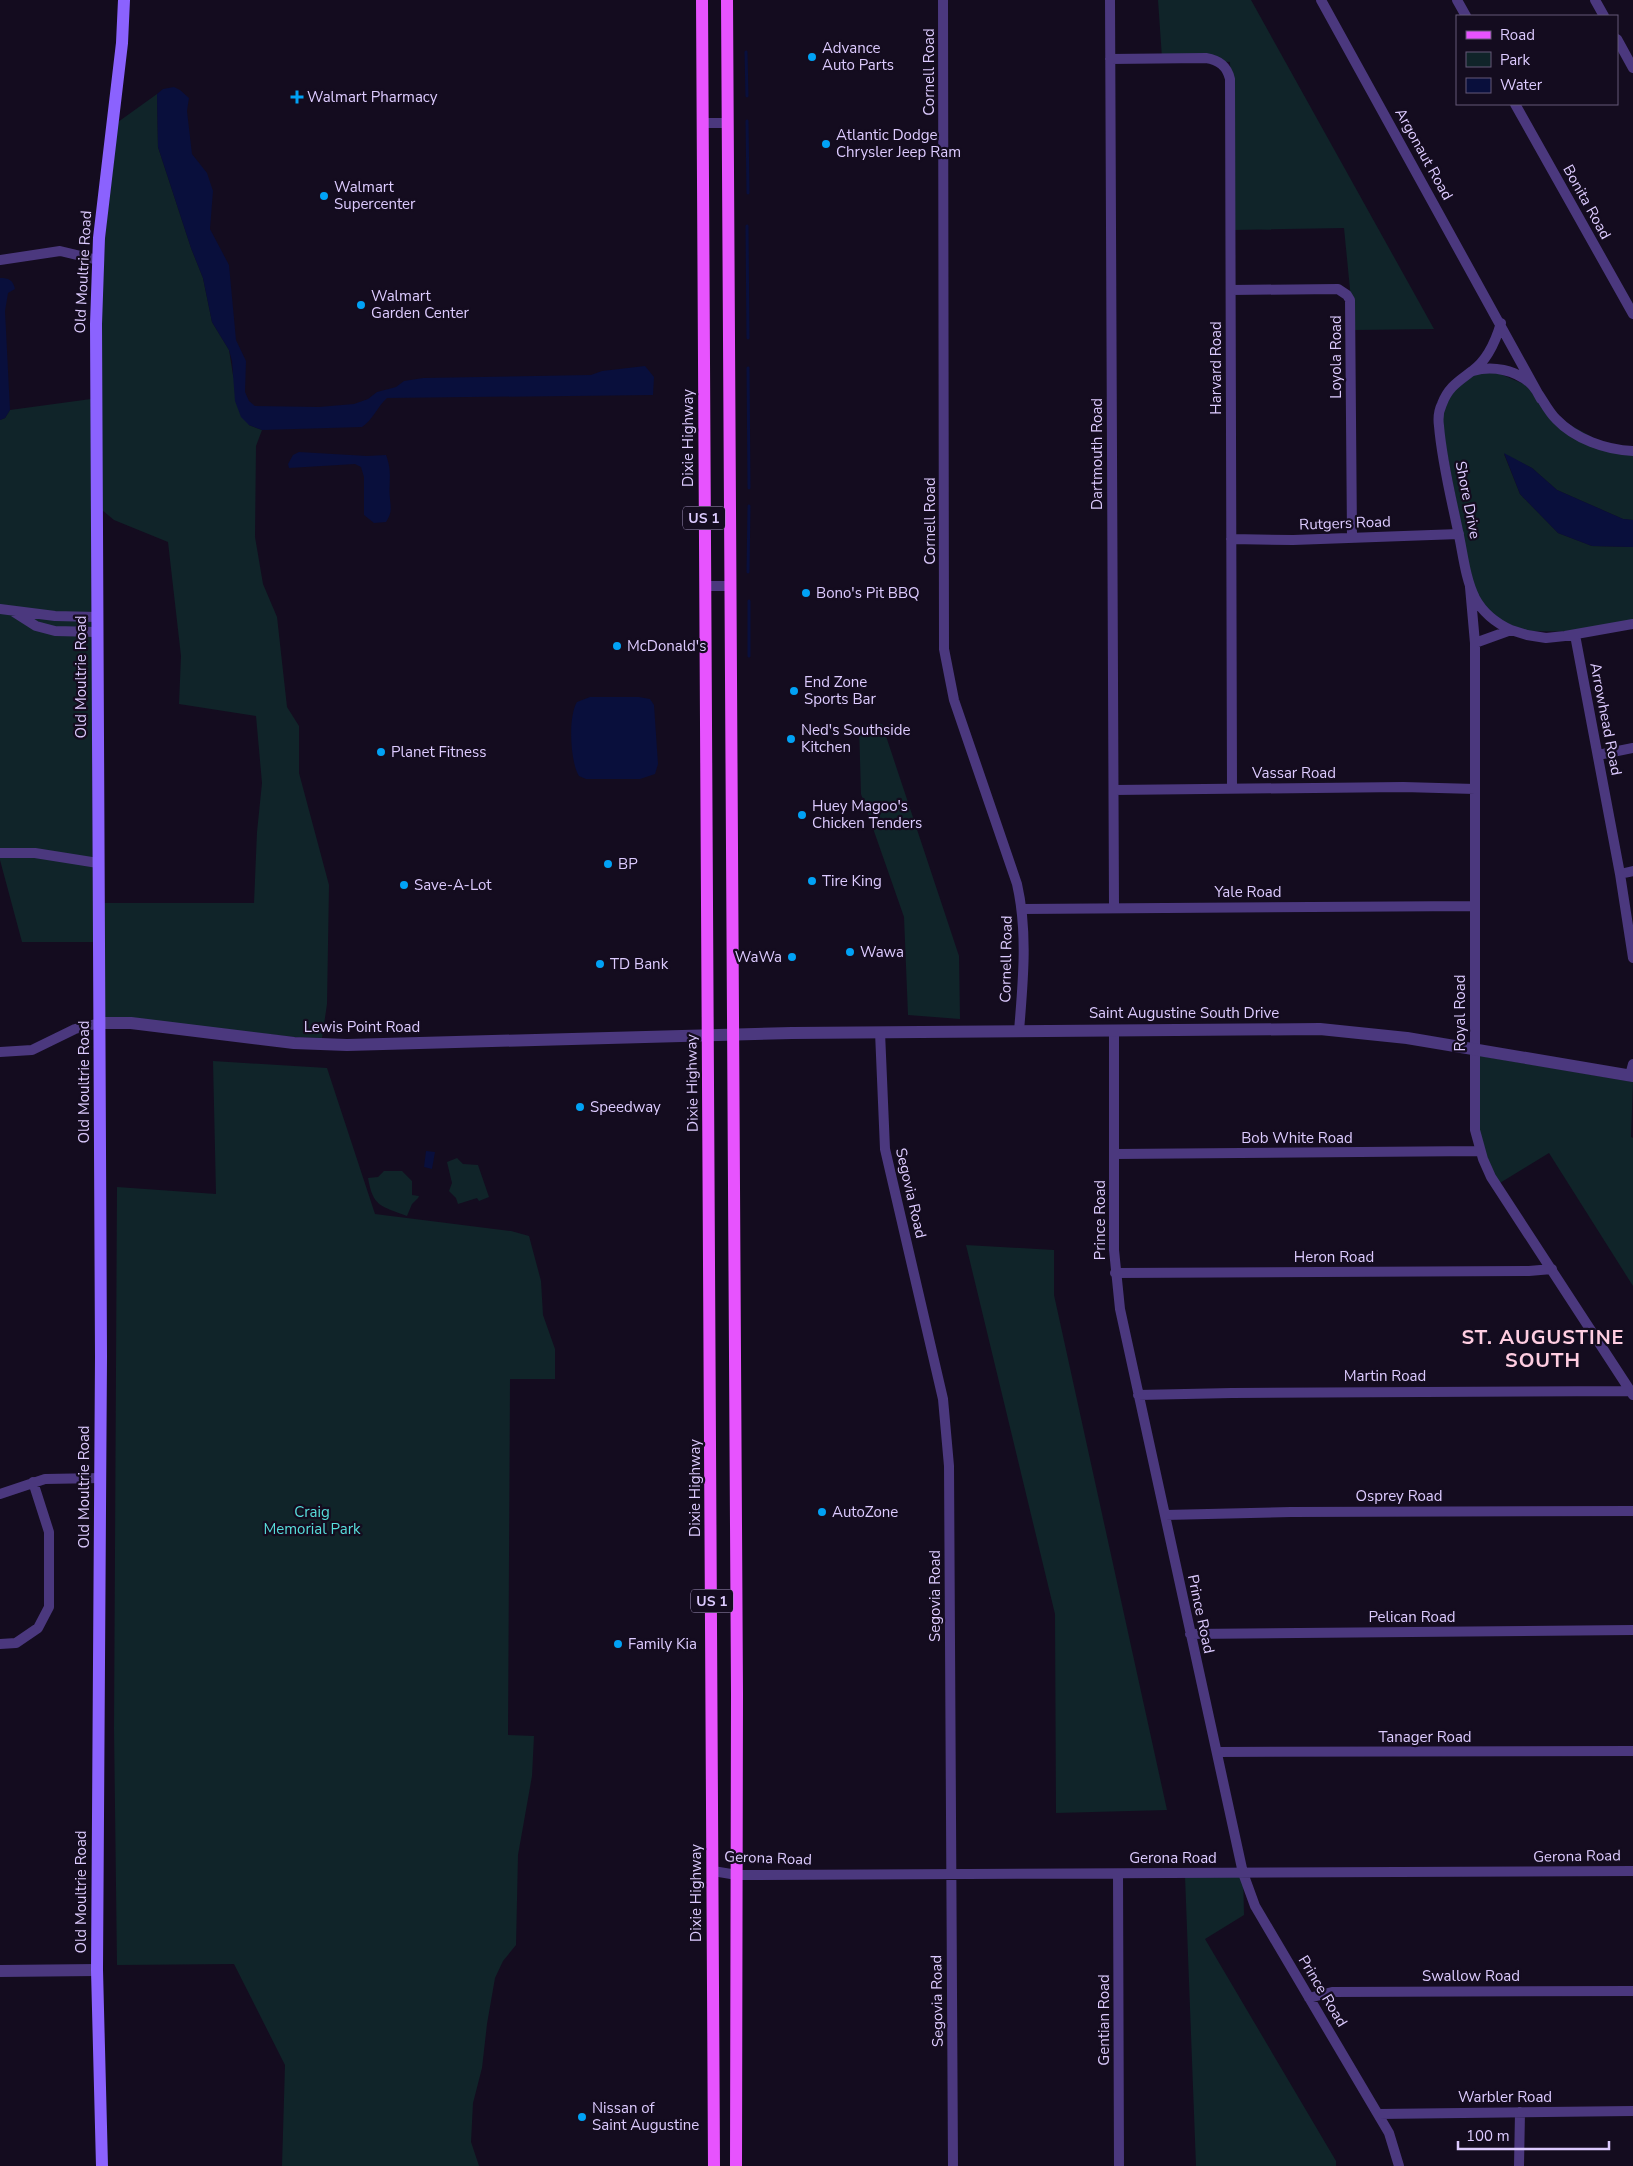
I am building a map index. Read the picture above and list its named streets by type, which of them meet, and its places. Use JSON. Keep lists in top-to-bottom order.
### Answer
{
  "streets": {
    "main road": ["Old Moultrie Road", "Dixie Highway", "US 1"],
    "street": [
      "Cornell Road",
      "Argonaut Road",
      "Bonita Road",
      "Loyola Road",
      "Harvard Road",
      "Dartmouth Road",
      "Shore Drive",
      "Rutgers Road",
      "Arrowhead Road",
      "Vassar Road",
      "Yale Road",
      "Saint Augustine South Drive",
      "Royal Road",
      "Lewis Point Road",
      "Bob White Road",
      "Segovia Road",
      "Prince Road",
      "Heron Road",
      "Martin Road",
      "Osprey Road",
      "Pelican Road",
      "Tanager Road",
      "Gerona Road",
      "Swallow Road",
      "Gentian Road",
      "Warbler Road"
    ]
  },
  "crossings": [
    ["Cornell Road", "Yale Road"],
    ["Cornell Road", "Saint Augustine South Drive"],
    ["Argonaut Road", "Shore Drive"],
    ["Old Moultrie Road", "Lewis Point Road"],
    ["Loyola Road", "Harvard Road"],
    ["Loyola Road", "Rutgers Road"],
    ["Harvard Road", "Dartmouth Road"],
    ["Harvard Road", "Rutgers Road"],
    ["Harvard Road", "Vassar Road"],
    ["Dixie Highway", "Lewis Point Road"],
    ["Dixie Highway", "Gerona Road"],
    ["Dartmouth Road", "Vassar Road"],
    ["Dartmouth Road", "Yale Road"],
    ["Shore Drive", "Rutgers Road"],
    ["Shore Drive", "Arrowhead Road"],
    ["Shore Drive", "Royal Road"],
    ["US 1", "Saint Augustine South Drive"],
    ["US 1", "Lewis Point Road"],
    ["US 1", "Gerona Road"],
    ["Vassar Road", "Royal Road"],
    ["Yale Road", "Royal Road"],
    ["Saint Augustine South Drive", "Royal Road"],
    ["Saint Augustine South Drive", "Lewis Point Road"],
    ["Saint Augustine South Drive", "Segovia Road"],
    ["Saint Augustine South Drive", "Prince Road"],
    ["Royal Road", "Bob White Road"],
    ["Royal Road", "Heron Road"],
    ["Royal Road", "Martin Road"],
    ["Bob White Road", "Prince Road"],
    ["Segovia Road", "Gerona Road"],
    ["Prince Road", "Heron Road"],
    ["Prince Road", "Martin Road"],
    ["Prince Road", "Osprey Road"],
    ["Prince Road", "Pelican Road"],
    ["Prince Road", "Tanager Road"],
    ["Prince Road", "Gerona Road"],
    ["Prince Road", "Swallow Road"],
    ["Prince Road", "Warbler Road"],
    ["Gerona Road", "Gentian Road"]
  ],
  "districts": ["ST. AUGUSTINE SOUTH"],
  "parks": ["Craig Memorial Park"],
  "places": {
    "other": [
      "Advance Auto Parts",
      "Atlantic Dodge Chrysler Jeep Ram",
      "Walmart Supercenter",
      "Walmart Garden Center",
      "Bono's Pit BBQ",
      "McDonald's",
      "End Zone Sports Bar",
      "Ned's Southside Kitchen",
      "Planet Fitness",
      "Huey Magoo's Chicken Tenders",
      "BP",
      "Tire King",
      "Save-A-Lot",
      "Wawa",
      "WaWa",
      "TD Bank",
      "Speedway",
      "AutoZone",
      "Family Kia",
      "Nissan of Saint Augustine"
    ],
    "health": ["Walmart Pharmacy"]
  },
  "legend": ["Road", "Park", "Water"],
  "scale_bar": "100 m"
}
